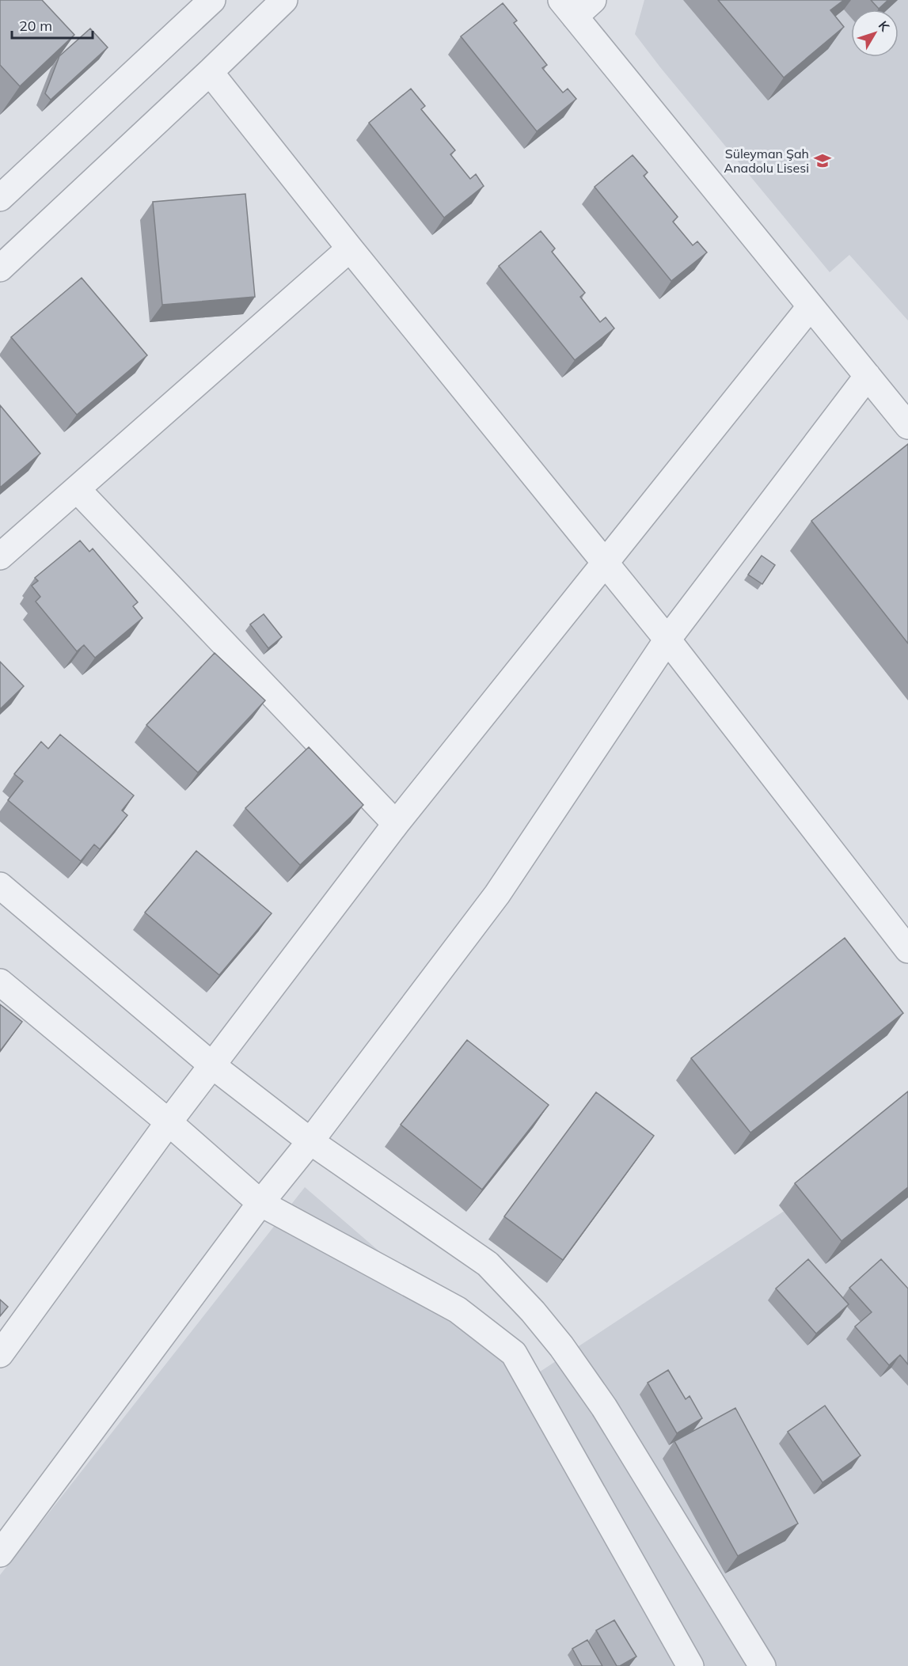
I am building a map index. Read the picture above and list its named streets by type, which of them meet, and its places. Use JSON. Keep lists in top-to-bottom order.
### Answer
{
  "places": {
    "school or university": ["Süleyman Şah Anadolu Lisesi"]
  },
  "scale_bar": "20 m",
  "north": "top right"
}
